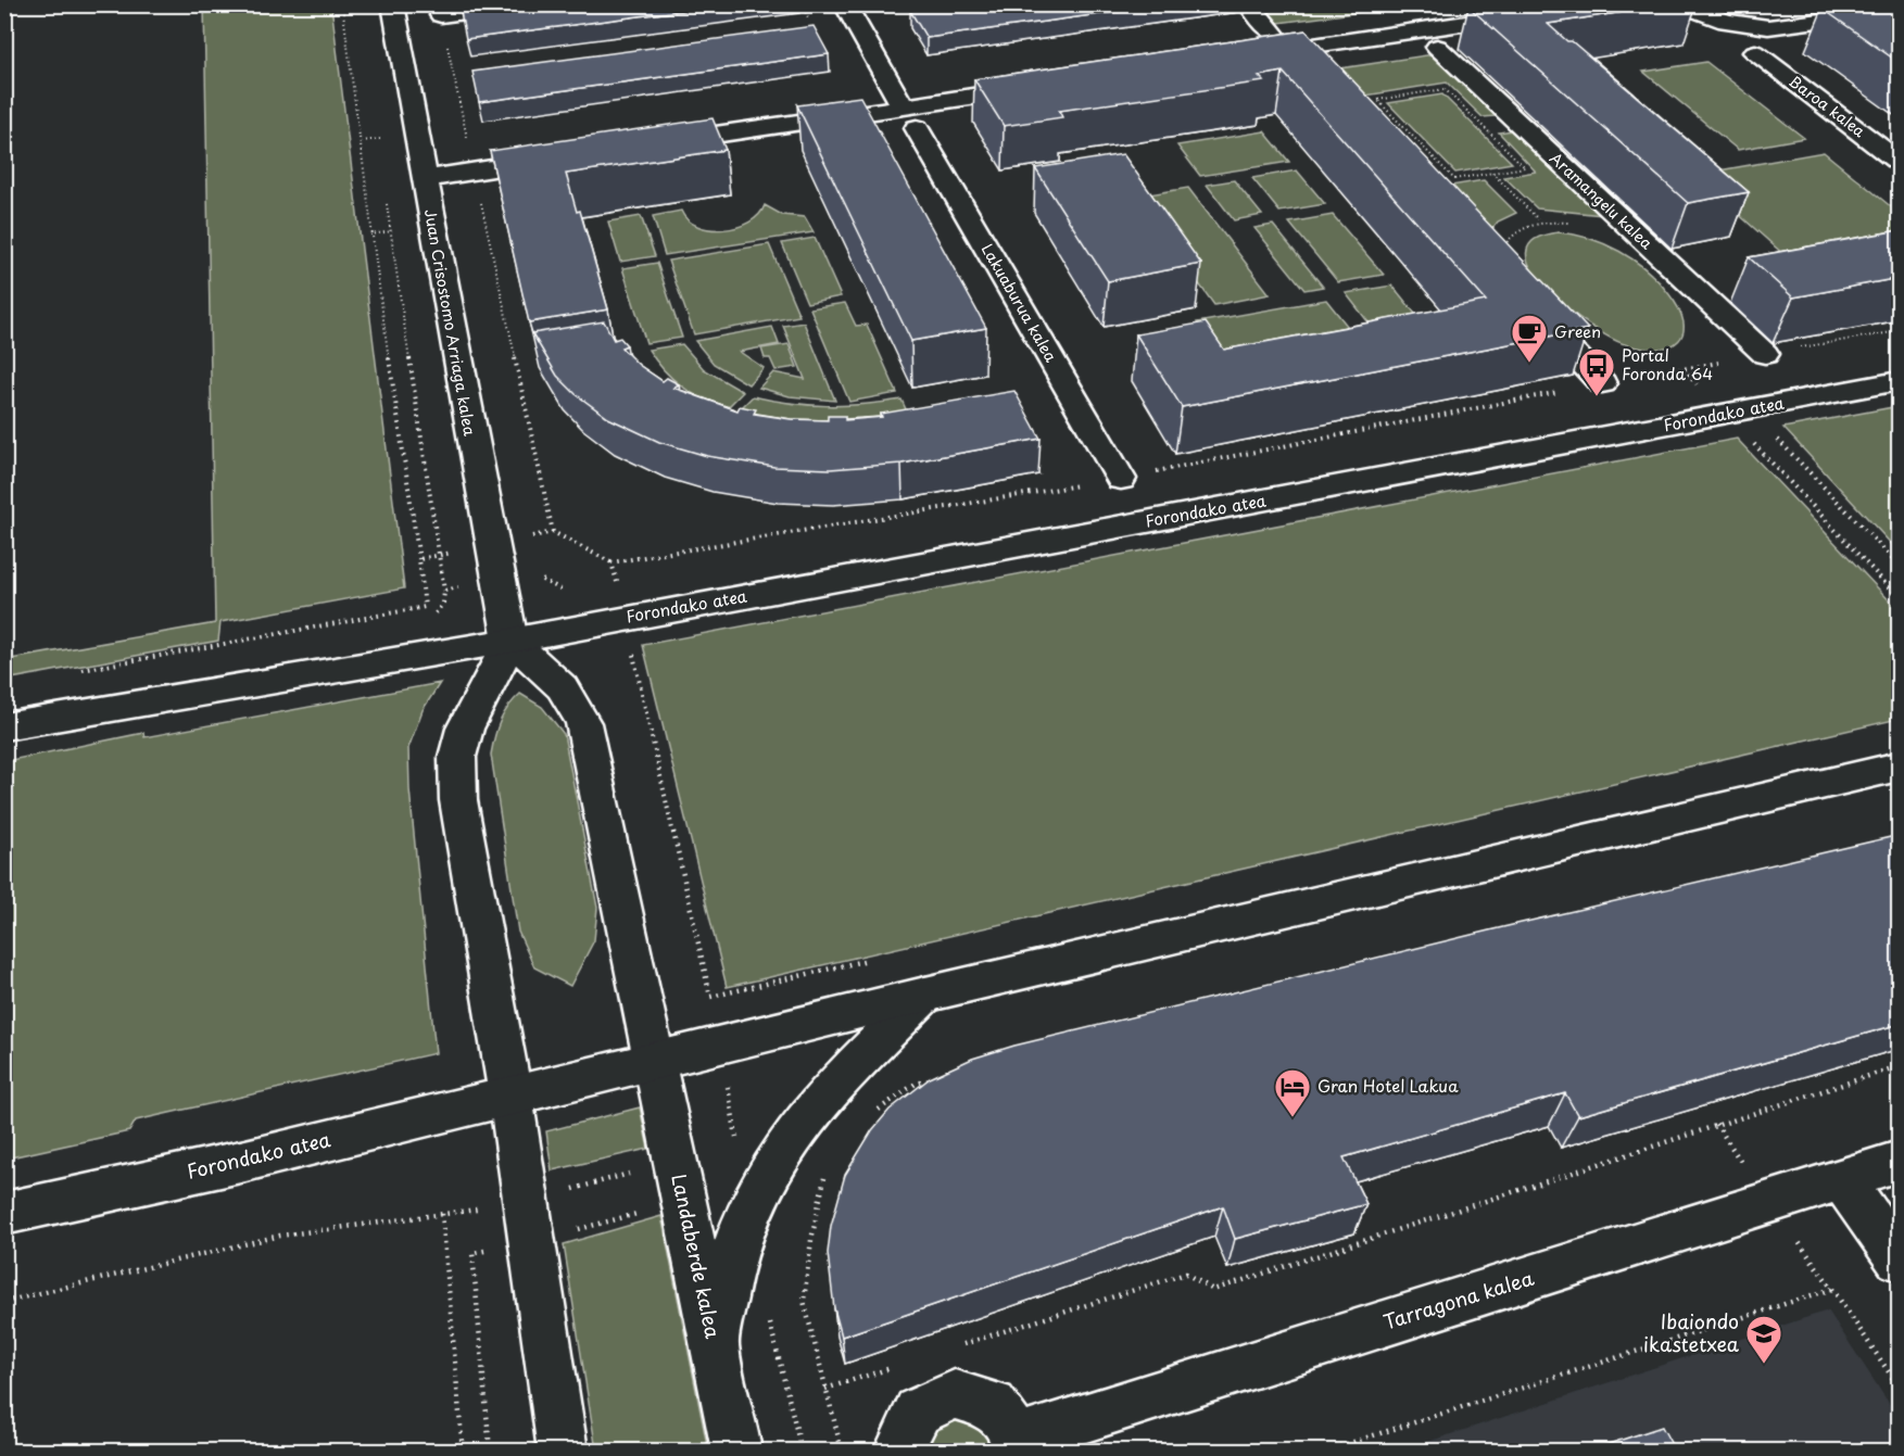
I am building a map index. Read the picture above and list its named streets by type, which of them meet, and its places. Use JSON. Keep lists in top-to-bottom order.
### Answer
{
  "streets": {
    "street": [
      "Baroa kalea",
      "Aramangelu kalea",
      "Lakuaburua kalea",
      "Juan Crisostomo Arriaga kalea",
      "Forondako atea",
      "Landaberde kalea",
      "Tarragona kalea"
    ]
  },
  "crossings": [
    ["Juan Crisostomo Arriaga kalea", "Forondako atea"],
    ["Forondako atea", "Landaberde kalea"]
  ],
  "places": {
    "cafe": ["Green"],
    "bus stop": ["Portal Foronda 64"],
    "hotel": ["Gran Hotel Lakua"],
    "school or university": ["Ibaiondo ikastetxea"]
  }
}
